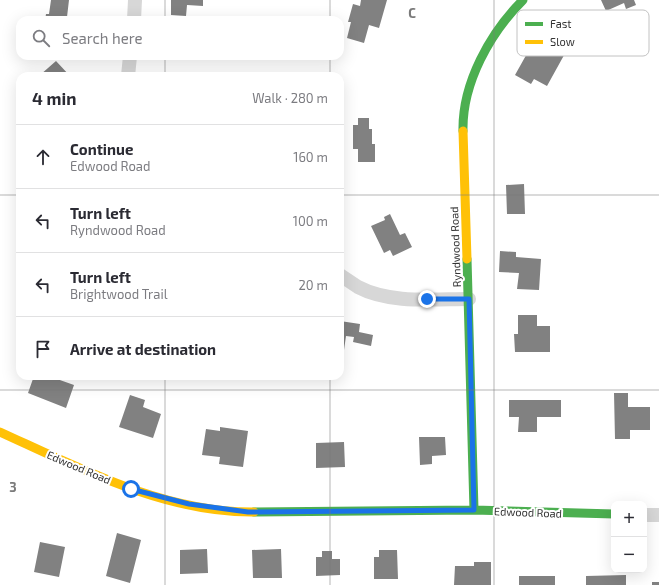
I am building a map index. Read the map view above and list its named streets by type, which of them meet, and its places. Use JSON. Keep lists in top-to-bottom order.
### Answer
{
  "streets": {
    "street": ["Ryndwood Road", "Edwood Road"]
  },
  "crossings": [
    ["Ryndwood Road", "Edwood Road"]
  ],
  "legend": ["Fast", "Slow"],
  "page": {
    "search": "Search here",
    "heading": ["4 min", "Walk · 280 m"],
    "list": [
      ["Continue", "Edwood Road", "160 m"],
      ["Turn left", "Ryndwood Road", "100 m"],
      ["Turn left", "Brightwood Trail", "20 m"],
      "Arrive at destination"
    ],
    "map_buttons": ["+", "−"]
  },
  "grid": {
    "columns": ["C"],
    "rows": ["3"]
  }
}
